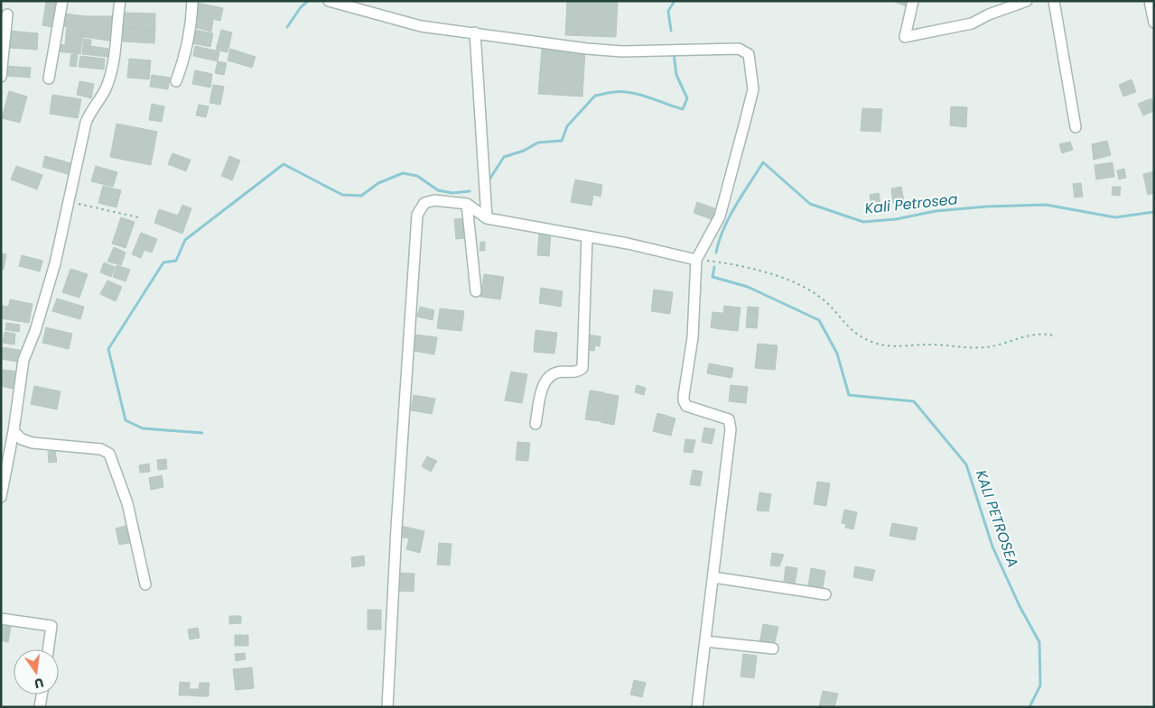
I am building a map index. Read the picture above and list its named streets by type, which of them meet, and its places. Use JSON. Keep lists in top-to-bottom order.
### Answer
{
  "water": ["Kali Petrosea", "KALI PETROSEA"],
  "north": "bottom"
}
